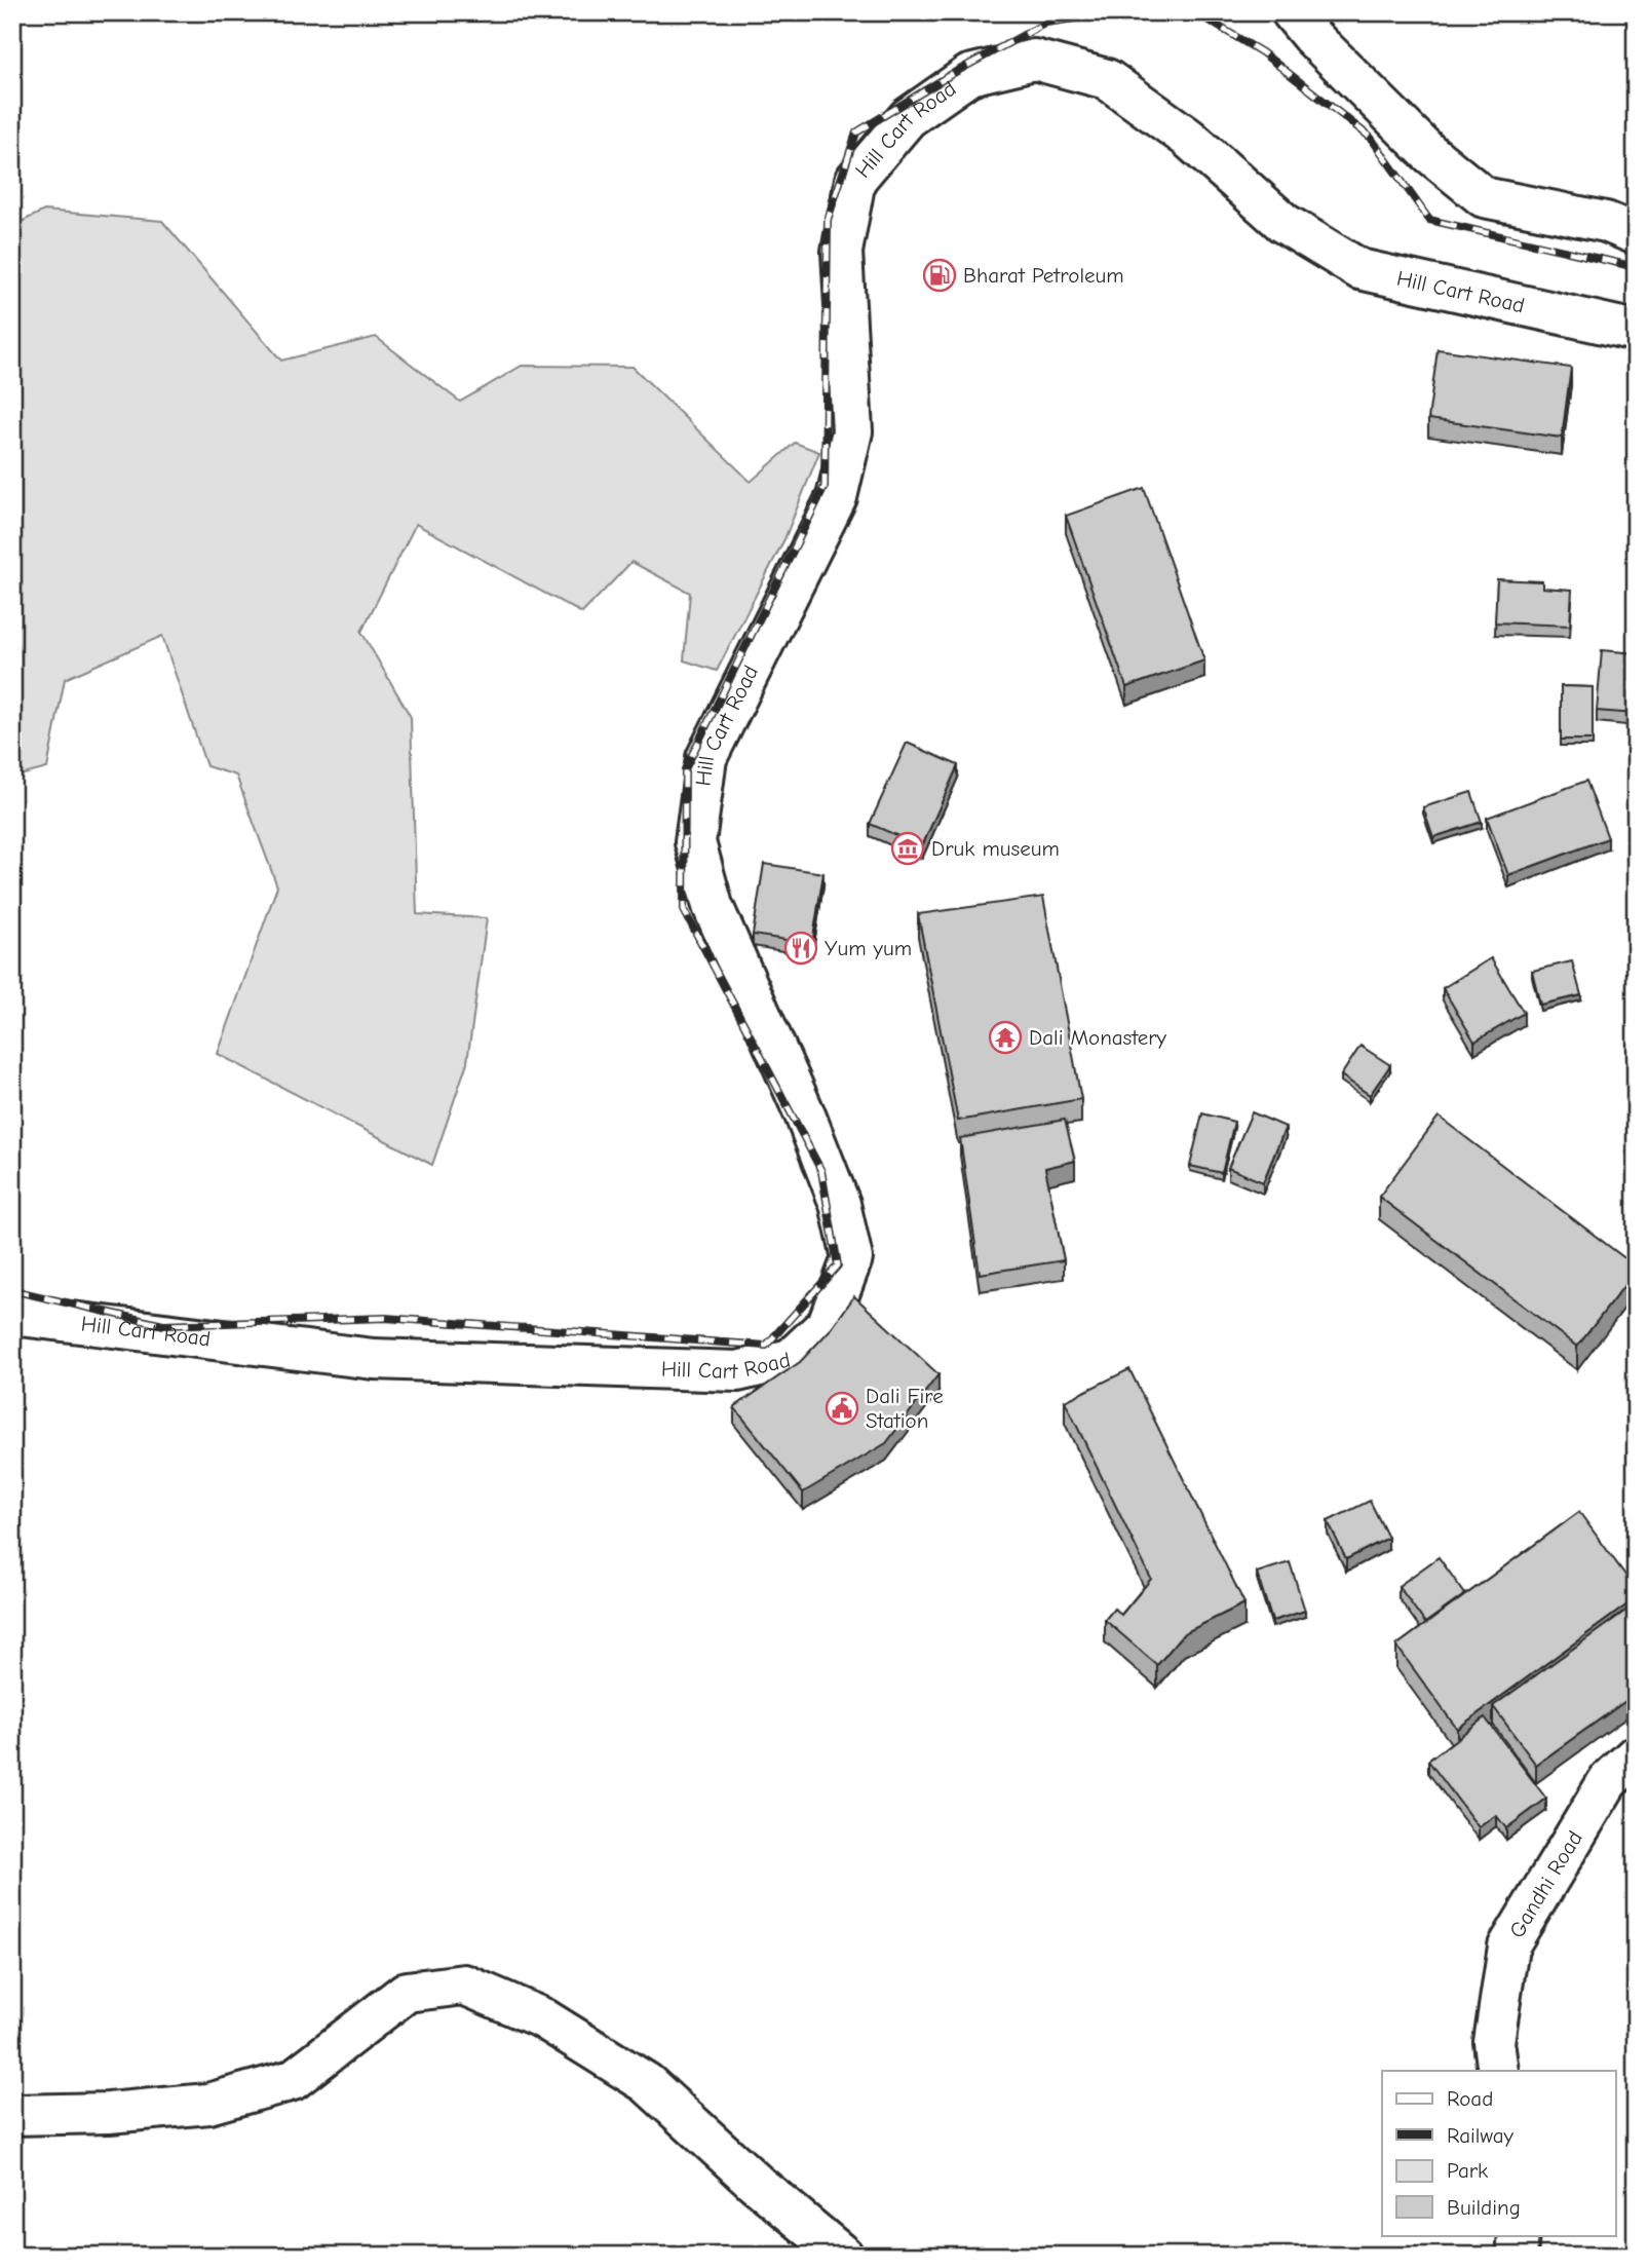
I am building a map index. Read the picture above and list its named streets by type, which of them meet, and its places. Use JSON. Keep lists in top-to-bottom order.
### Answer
{
  "streets": {
    "main road": ["Hill Cart Road", "Gandhi Road"]
  },
  "places": {
    "fuel station": ["Bharat Petroleum"],
    "museum": ["Druk museum"],
    "restaurant": ["Yum yum"],
    "temple": ["Dali Monastery"],
    "public building": ["Dali Fire Station"]
  },
  "legend": [
    "Road",
    "Railway",
    "Park",
    "Building"
  ]
}
